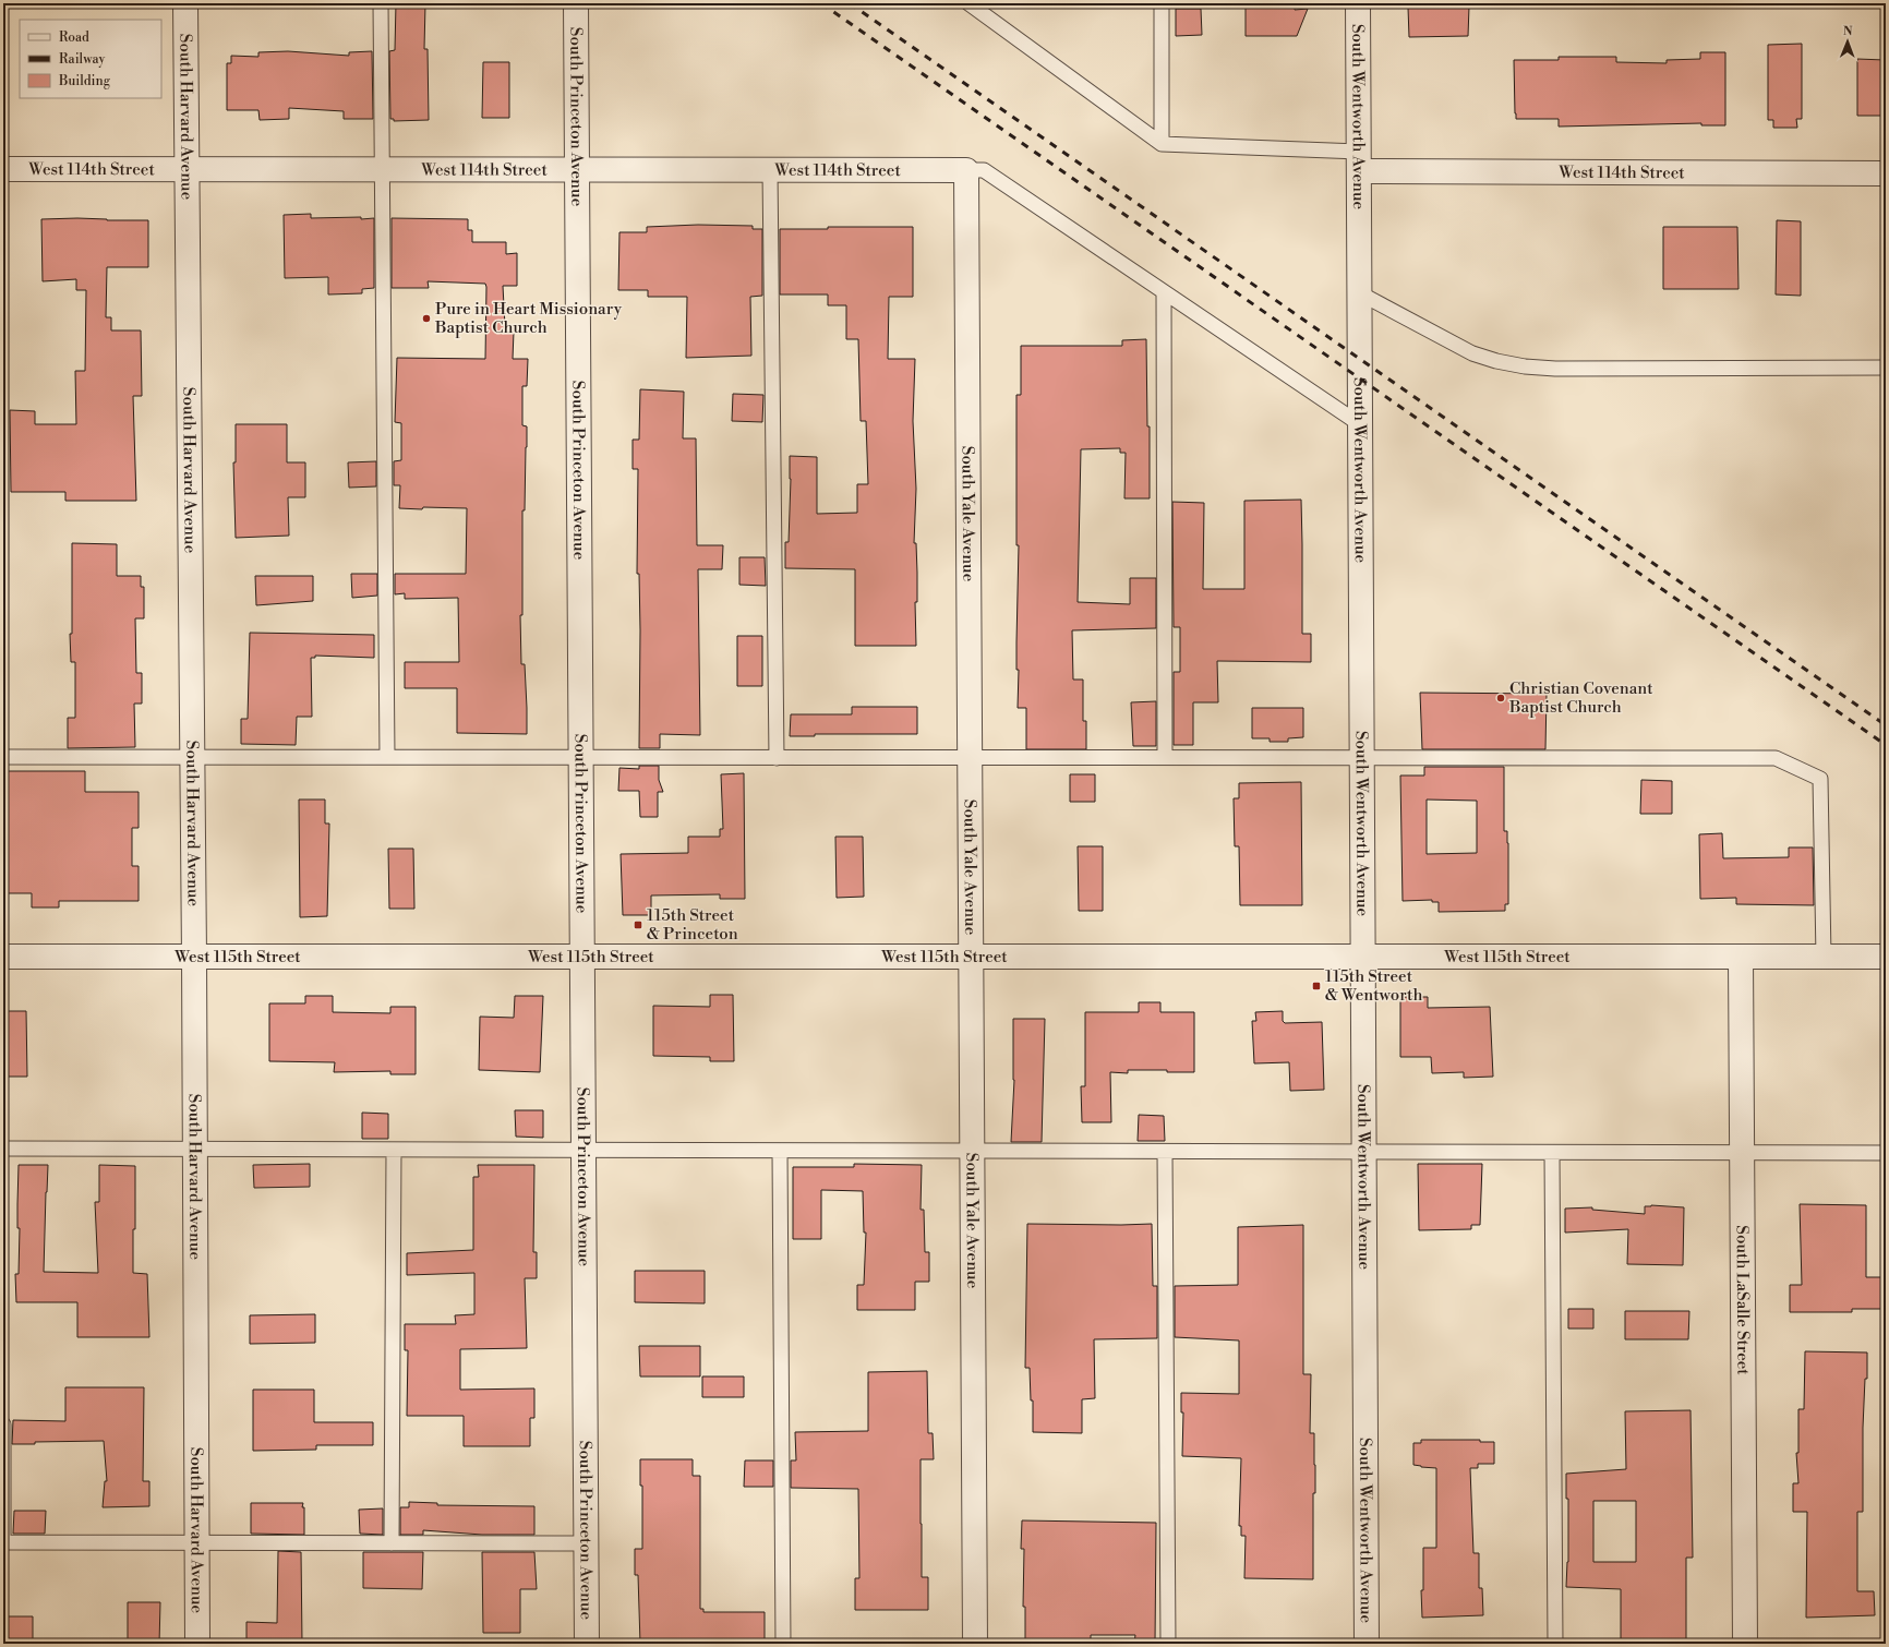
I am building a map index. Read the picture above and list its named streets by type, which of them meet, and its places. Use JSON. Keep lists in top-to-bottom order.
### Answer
{
  "streets": {
    "street": [
      "South Harvard Avenue",
      "South Princeton Avenue",
      "South Wentworth Avenue",
      "West 114th Street",
      "South Yale Avenue",
      "West 115th Street",
      "South LaSalle Street"
    ]
  },
  "crossings": [
    ["South Harvard Avenue", "West 114th Street"],
    ["South Harvard Avenue", "West 115th Street"],
    ["South Princeton Avenue", "West 114th Street"],
    ["South Princeton Avenue", "West 115th Street"],
    ["South Wentworth Avenue", "West 114th Street"],
    ["South Wentworth Avenue", "West 115th Street"],
    ["West 114th Street", "South Yale Avenue"],
    ["South Yale Avenue", "West 115th Street"],
    ["West 115th Street", "South LaSalle Street"]
  ],
  "places": {
    "other": ["Pure in Heart Missionary Baptist Church", "Christian Covenant Baptist Church"],
    "transit": ["115th Street & Princeton", "115th Street & Wentworth"]
  },
  "legend": ["Road", "Railway", "Building"],
  "north": "top"
}
